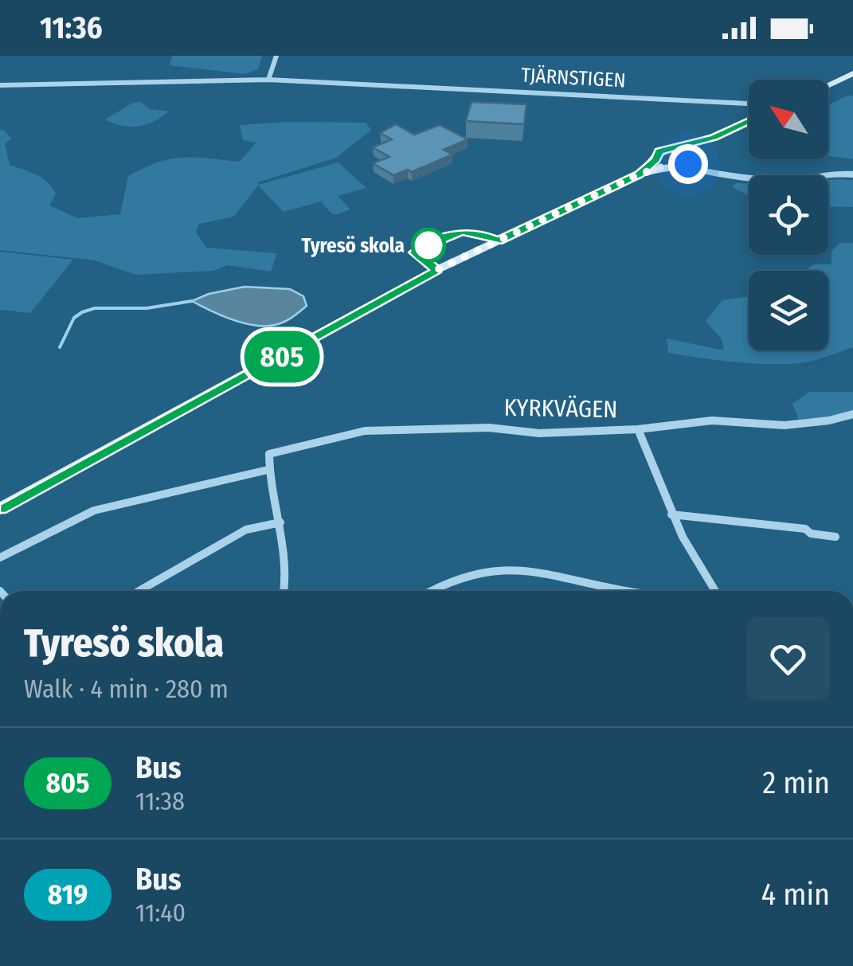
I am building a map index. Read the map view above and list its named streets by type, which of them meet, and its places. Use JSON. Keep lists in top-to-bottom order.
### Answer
{
  "streets": {
    "street": ["TJÄRNSTIGEN", "KYRKVÄGEN"]
  },
  "places": ["Tyresö skola"],
  "lines": ["bus line 805"],
  "north": "top left",
  "page": {
    "status": "11:36",
    "on_map": "805",
    "heading": ["Tyresö skola", "Walk · 4 min · 280 m"],
    "list": [
      {
        "mark": "805",
        "name": "Bus",
        "note": "11:38",
        "value": "2 min"
      },
      {
        "mark": "819",
        "name": "Bus",
        "note": "11:40",
        "value": "4 min"
      }
    ]
  }
}
